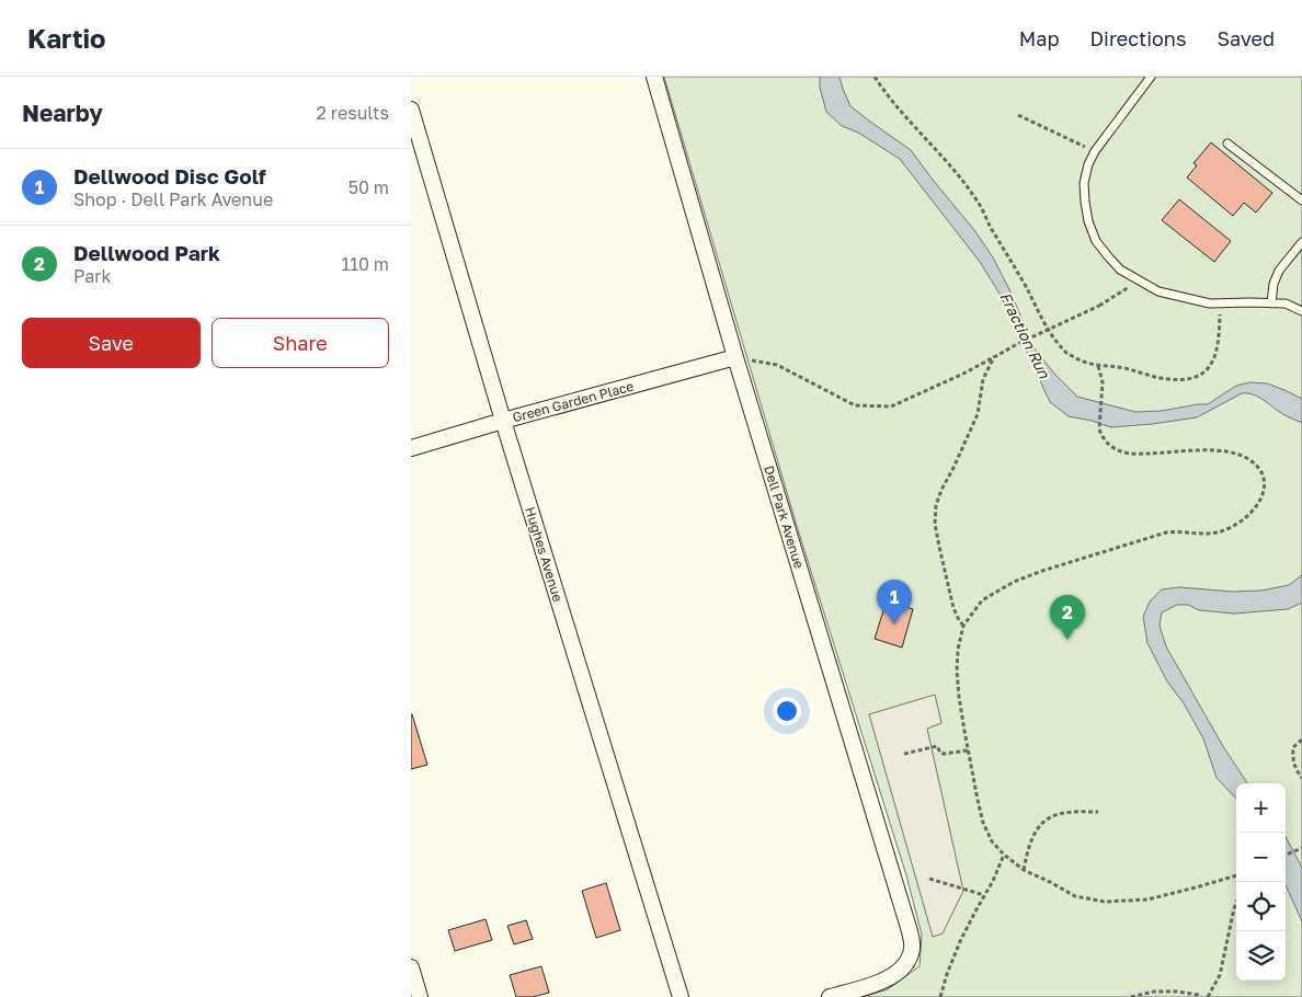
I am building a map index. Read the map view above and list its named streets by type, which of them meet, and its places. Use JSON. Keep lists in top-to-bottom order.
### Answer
{
  "streets": {
    "street": ["Green Garden Place", "Dell Park Avenue", "Hughes Avenue"]
  },
  "crossings": [
    ["Green Garden Place", "Dell Park Avenue"],
    ["Green Garden Place", "Hughes Avenue"]
  ],
  "water": ["Fraction Run"],
  "page": {
    "header": "Kartio",
    "nav": ["Map", "Directions", "Saved"],
    "heading": ["Nearby", "2 results"],
    "list": [
      {
        "mark": "1",
        "name": "Dellwood Disc Golf",
        "note": "Shop · Dell Park Avenue",
        "value": "50 m"
      },
      {
        "mark": "2",
        "name": "Dellwood Park",
        "note": "Park",
        "value": "110 m"
      }
    ],
    "buttons": ["Save", "Share"],
    "pins": ["1", "2"],
    "map_buttons": ["+", "−"]
  }
}
